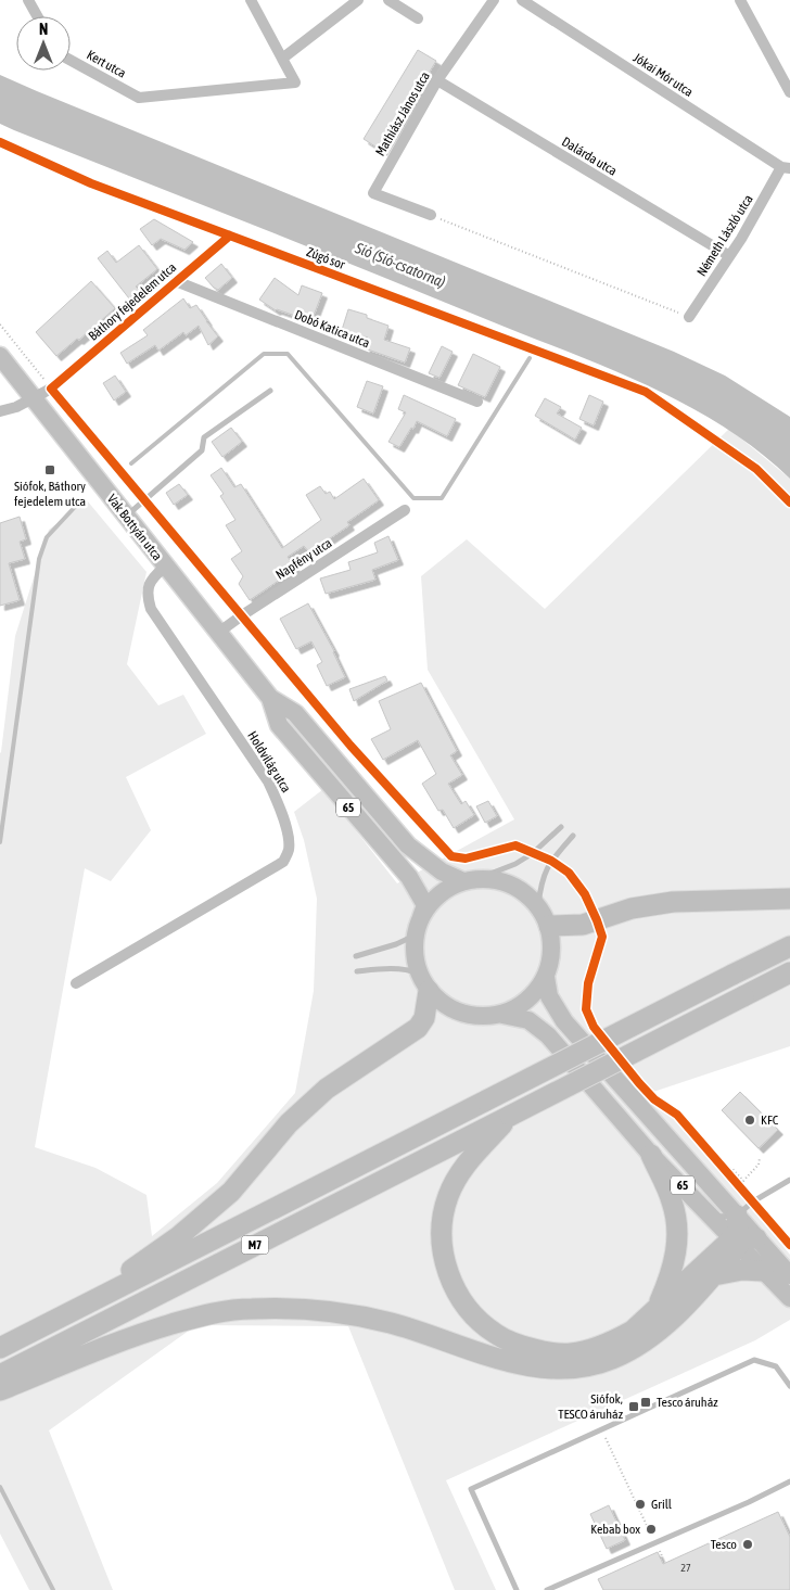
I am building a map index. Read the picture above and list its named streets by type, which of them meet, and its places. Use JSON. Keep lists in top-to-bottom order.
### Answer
{
  "streets": {
    "highway": ["M7"],
    "main road": ["Vak Bottyán utca", "65"],
    "street": [
      "Kert utca",
      "Jókai Mór utca",
      "Mathiász János utca",
      "Dalárda utca",
      "Németh László utca",
      "Báthory fejedelem utca",
      "Dobó Katica utca",
      "Napfény utca",
      "Holdvilág utca"
    ],
    "cycle path": ["Zúgó sor"]
  },
  "crossings": [
    ["Jókai Mór utca", "Németh László utca"],
    ["Mathiász János utca", "Dalárda utca"],
    ["Dalárda utca", "Németh László utca"],
    ["Báthory fejedelem utca", "Dobó Katica utca"],
    ["Báthory fejedelem utca", "Vak Bottyán utca"],
    ["Vak Bottyán utca", "Napfény utca"],
    ["Vak Bottyán utca", "Holdvilág utca"],
    ["Vak Bottyán utca", "65"]
  ],
  "water": ["Sió (Sió-csatorna)"],
  "places": {
    "transit": ["Siófok, Báthory fejedelem utca", "Tesco áruház", "Siófok, TESCO áruház"],
    "other": [
      "KFC",
      "Grill",
      "Kebab box",
      "Tesco"
    ]
  },
  "house_numbers": ["27"],
  "north": "top"
}
